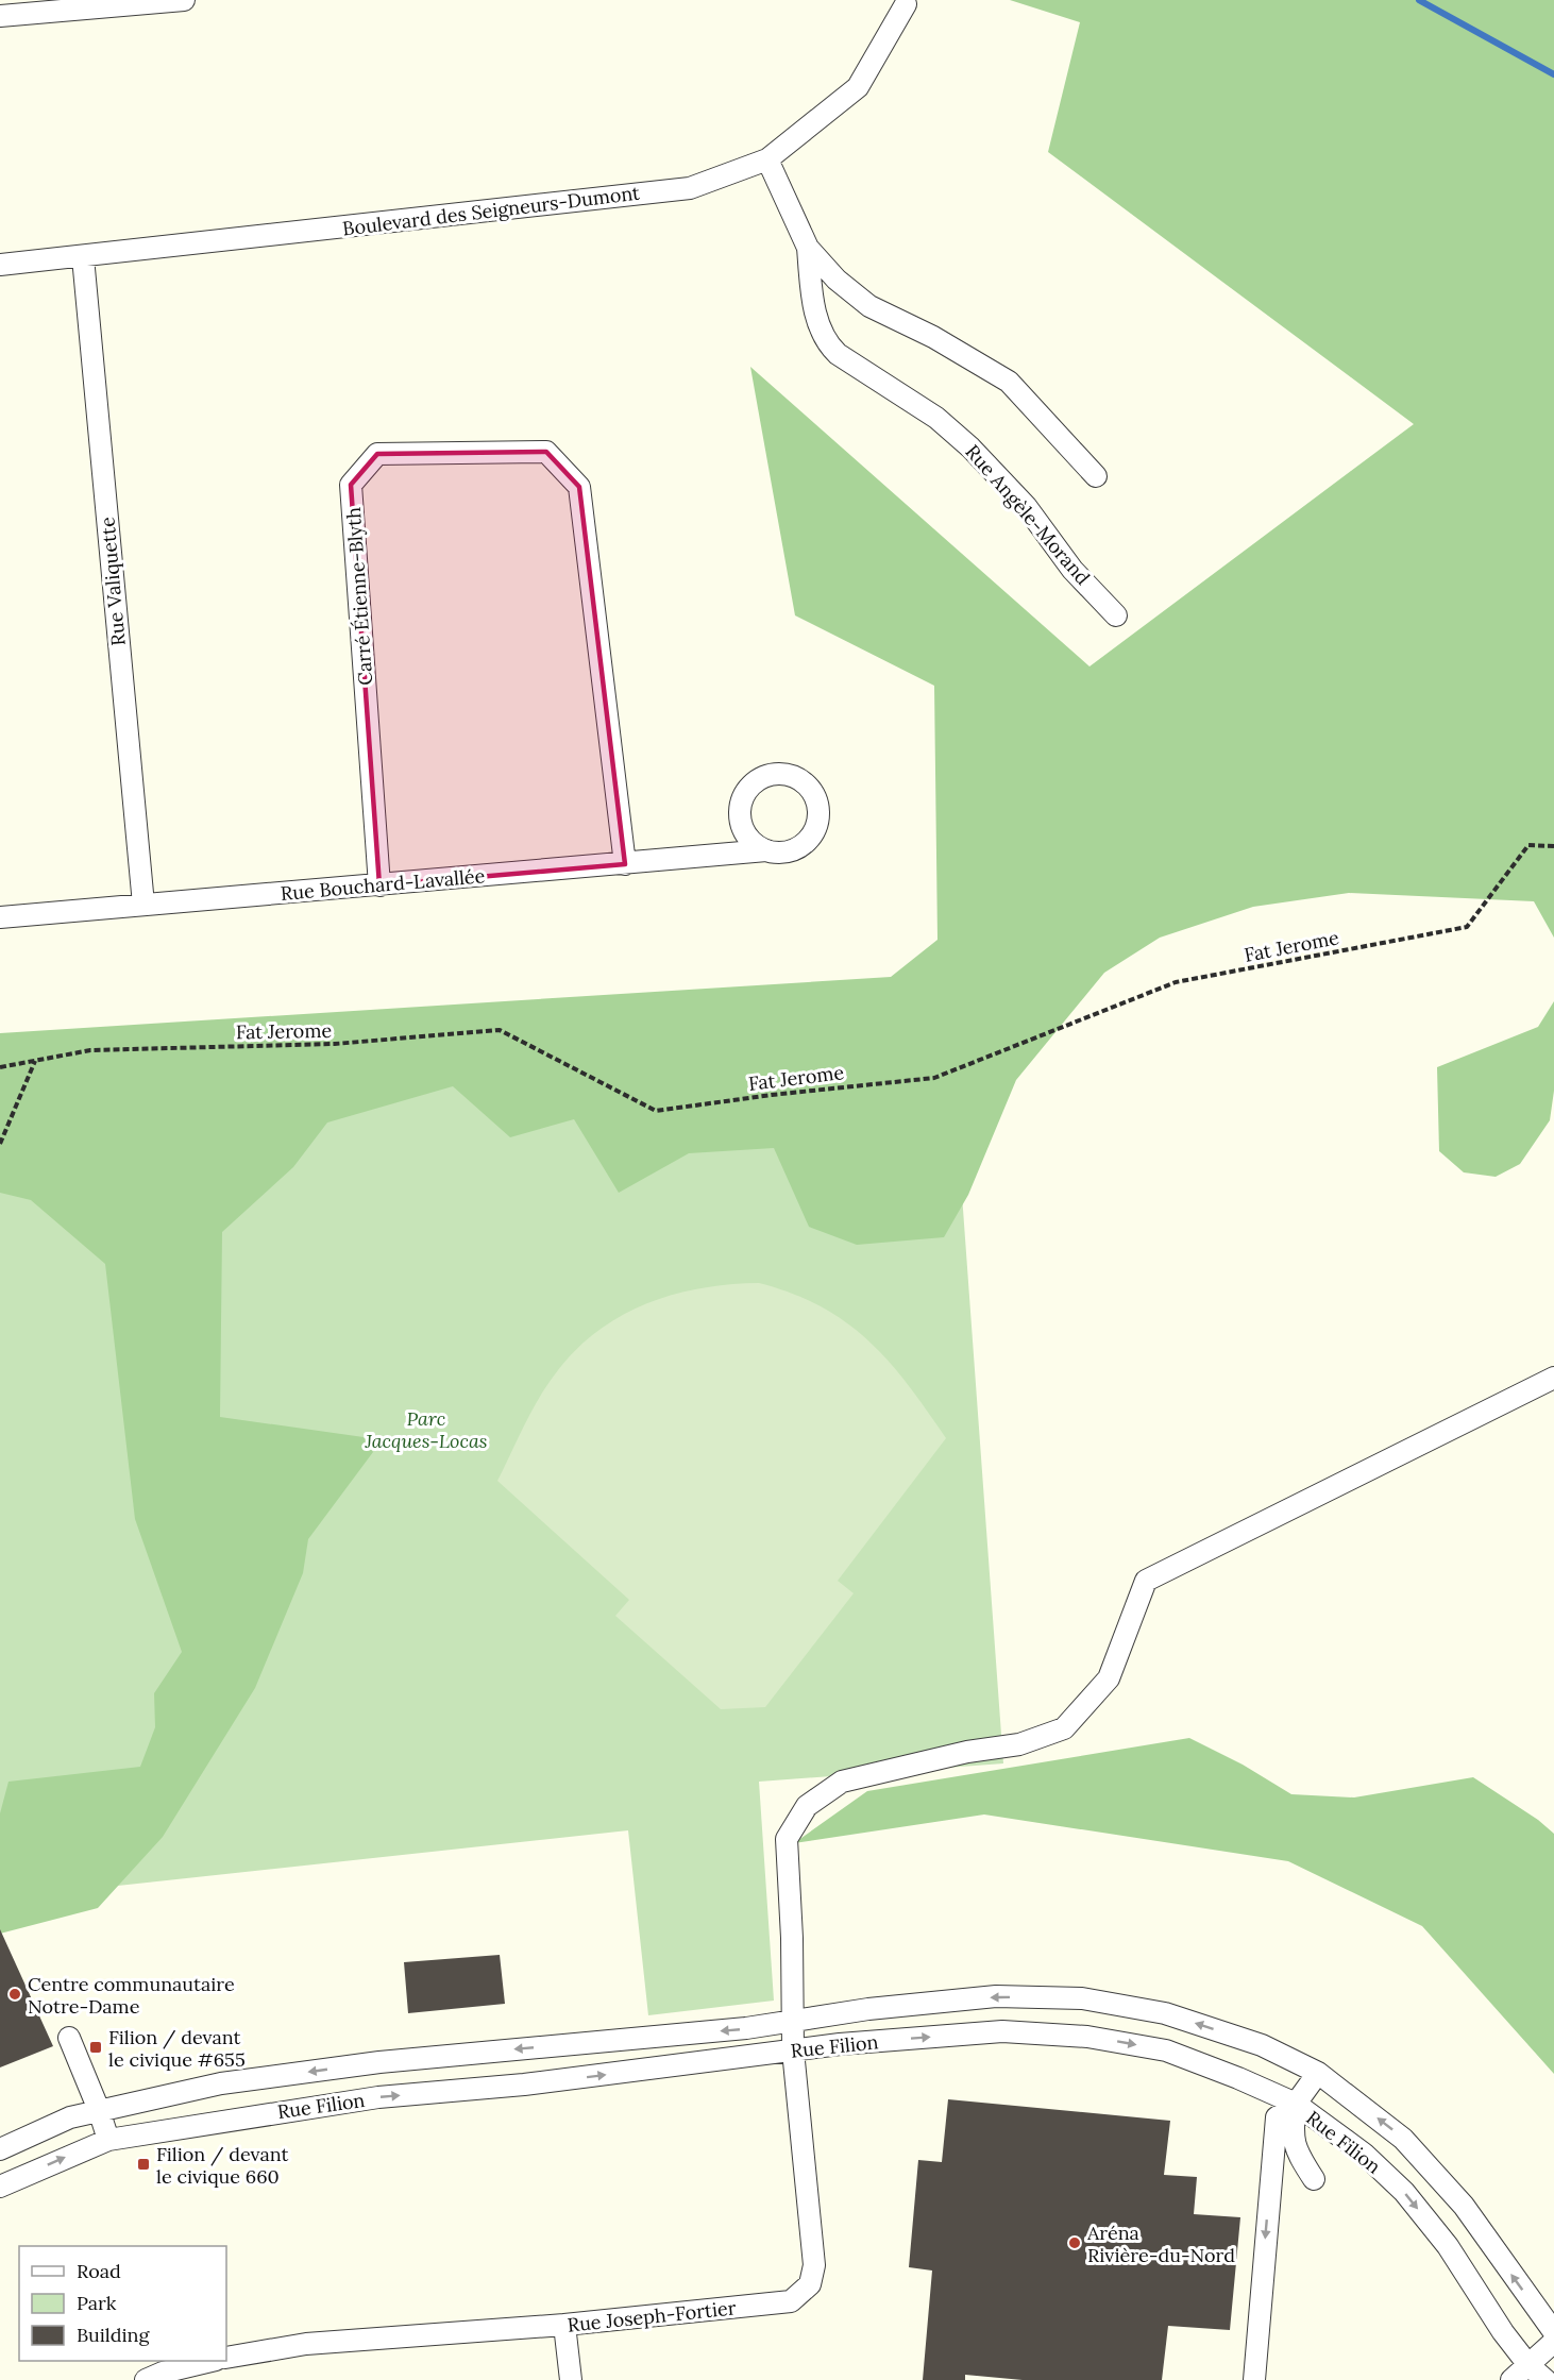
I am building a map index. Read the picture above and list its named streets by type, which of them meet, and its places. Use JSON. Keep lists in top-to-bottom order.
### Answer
{
  "streets": {
    "street": [
      "Boulevard des Seigneurs-Dumont",
      "Rue Angèle-Morand",
      "Rue Valiquette",
      "Carré Étienne-Blyth",
      "Rue Bouchard-Lavallée",
      "Rue Filion",
      "Rue Joseph-Fortier"
    ],
    "path": ["Fat Jerome"]
  },
  "crossings": [
    ["Boulevard des Seigneurs-Dumont", "Rue Angèle-Morand"],
    ["Boulevard des Seigneurs-Dumont", "Rue Valiquette"],
    ["Rue Valiquette", "Rue Bouchard-Lavallée"],
    ["Carré Étienne-Blyth", "Rue Bouchard-Lavallée"],
    ["Rue Filion", "Rue Joseph-Fortier"]
  ],
  "parks": ["Parc Jacques-Locas"],
  "places": {
    "other": ["Centre communautaire Notre-Dame", "Aréna Rivière-du-Nord"],
    "transit": ["Filion / devant le civique #655", "Filion / devant le civique 660"]
  },
  "legend": ["Road", "Park", "Building"]
}
